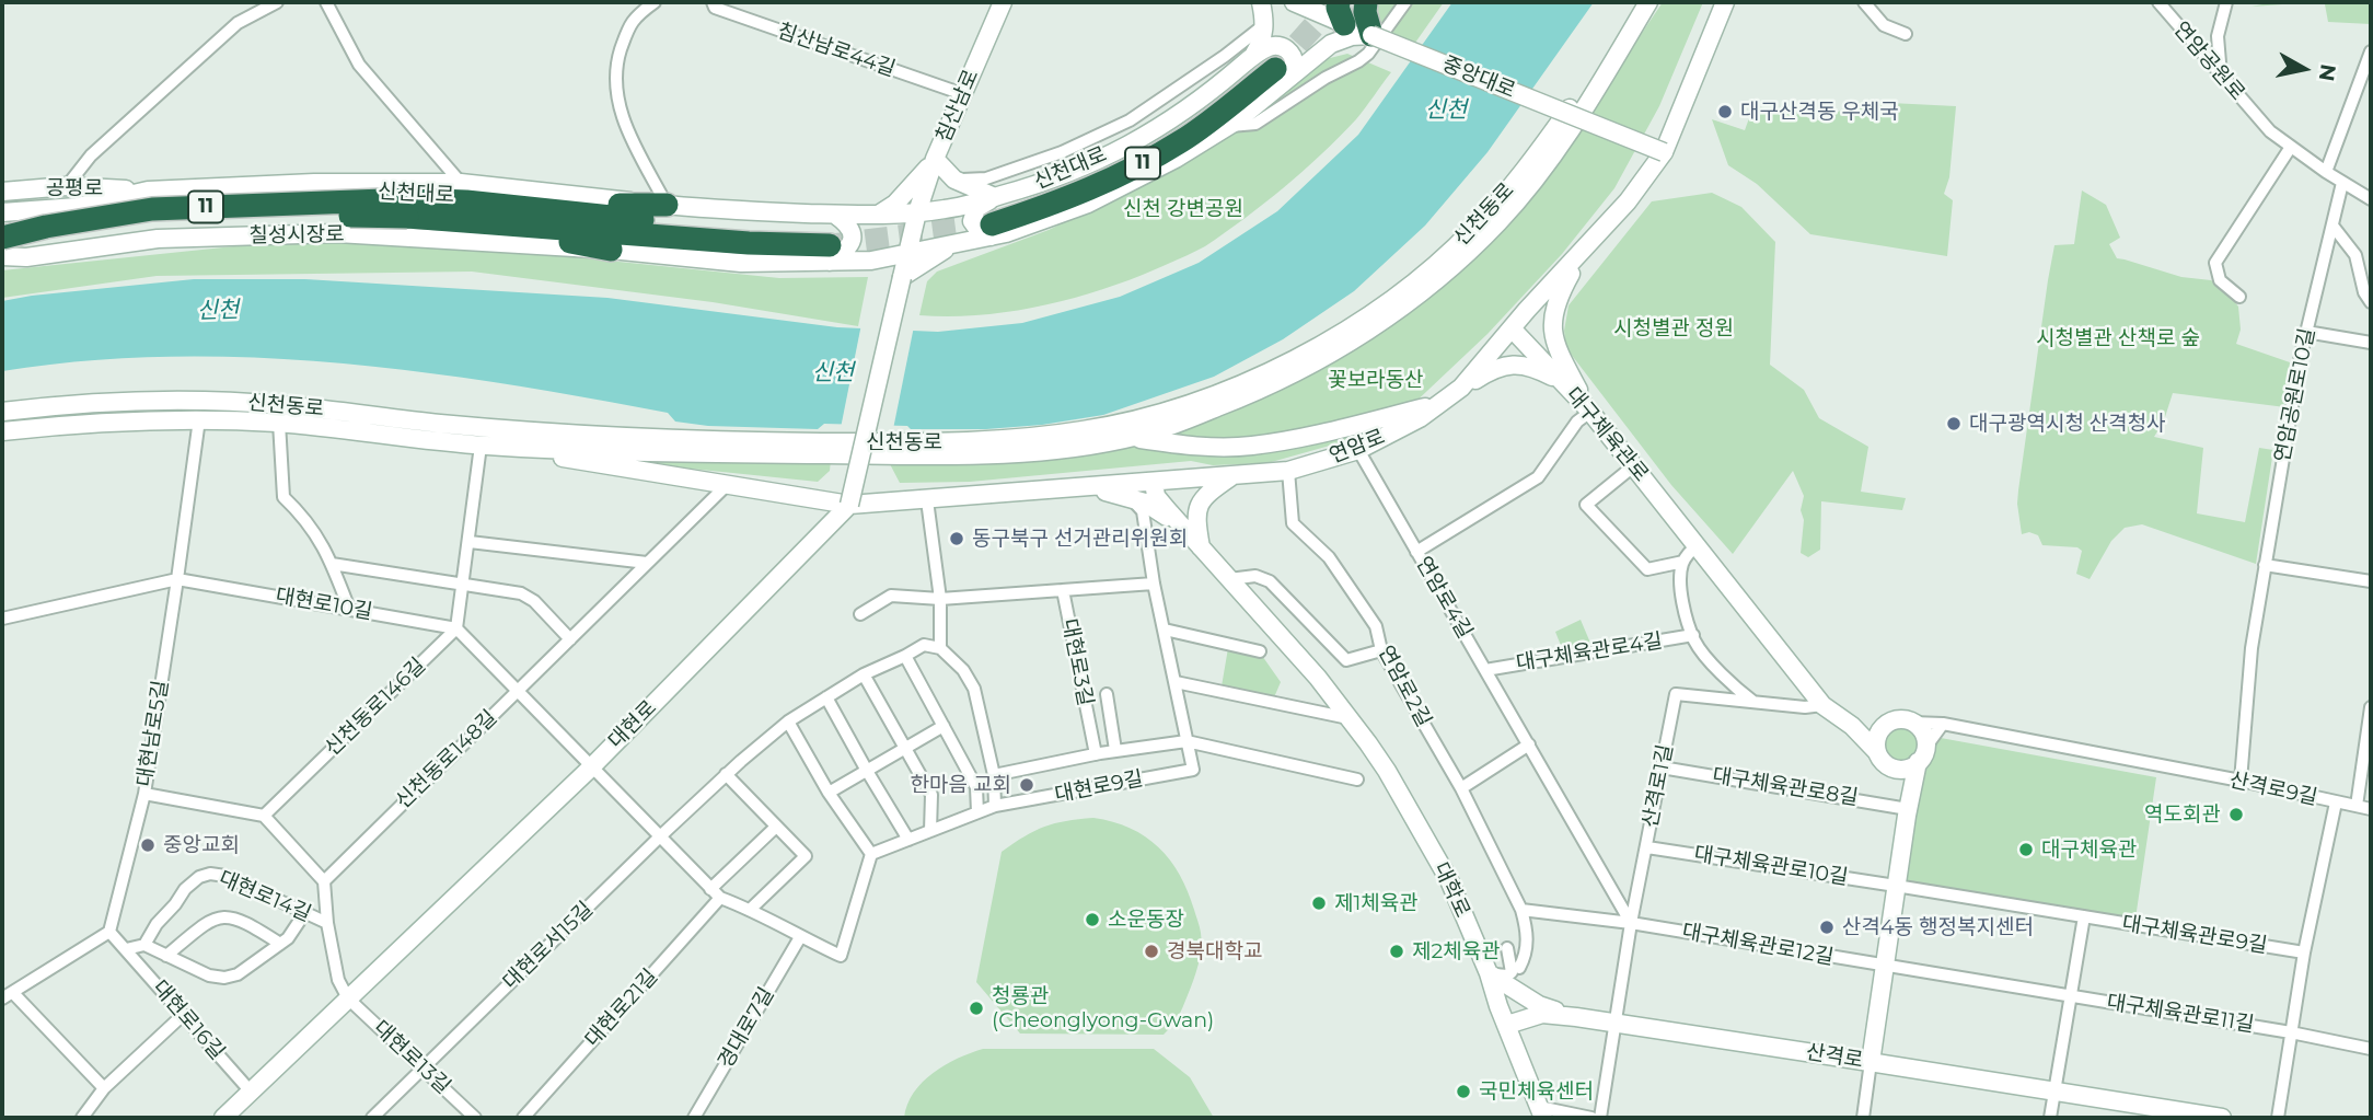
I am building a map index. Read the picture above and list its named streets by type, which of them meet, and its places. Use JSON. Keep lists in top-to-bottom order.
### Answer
{
  "streets": {
    "highway": ["11", "신천대로"],
    "main road": [
      "중앙대로",
      "침산남로",
      "공평로",
      "신천동로",
      "칠성시장로",
      "대구체육관로",
      "연암로",
      "대현로",
      "대학로",
      "산격로"
    ],
    "street": [
      "침산남로44길",
      "연암공원로",
      "연암공원로10길",
      "연암로4길",
      "대현로10길",
      "대구체육관로4길",
      "대현로3길",
      "연암로2길",
      "신천동로146길",
      "대현남로5길",
      "신천동로148길",
      "산격로1길",
      "대현로9길",
      "대구체육관로8길",
      "산격로9길",
      "대구체육관로10길",
      "대현로14길",
      "대구체육관로9길",
      "대구체육관로12길",
      "대현로서15길",
      "대현로21길",
      "대구체육관로11길",
      "대현로16길",
      "경대로7길",
      "대현로13길"
    ]
  },
  "crossings": [
    ["침산남로44길", "침산남로"],
    ["연암공원로", "연암공원로10길"],
    ["중앙대로", "연암로"],
    ["신천대로", "칠성시장로"],
    ["신천동로", "연암로"],
    ["신천동로", "대현남로5길"],
    ["연암공원로10길", "산격로9길"],
    ["대구체육관로", "연암로"],
    ["대구체육관로", "산격로1길"],
    ["대구체육관로", "산격로9길"],
    ["연암로", "연암로4길"],
    ["연암로", "연암로2길"],
    ["연암로", "대현로"],
    ["연암로", "신천동로148길"],
    ["연암로", "대학로"],
    ["연암로4길", "대구체육관로4길"],
    ["연암로4길", "산격로1길"],
    ["연암로4길", "대구체육관로12길"],
    ["대현로10길", "신천동로146길"],
    ["대현로10길", "대현남로5길"],
    ["대현로3길", "대현로9길"],
    ["신천동로146길", "대현로14길"],
    ["대현로", "대현로14길"],
    ["대현로", "대현로16길"],
    ["대현로", "대현로13길"],
    ["대현남로5길", "대현로16길"],
    ["신천동로148길", "대현로14길"],
    ["산격로1길", "대구체육관로8길"],
    ["산격로1길", "대구체육관로10길"],
    ["산격로1길", "대구체육관로12길"],
    ["산격로1길", "산격로"],
    ["산격로9길", "대구체육관로9길"],
    ["산격로9길", "대구체육관로11길"],
    ["대구체육관로10길", "대구체육관로9길"],
    ["대학로", "산격로"],
    ["대현로14길", "대현로16길"],
    ["대현로14길", "대현로13길"],
    ["대구체육관로12길", "대구체육관로11길"],
    ["대현로서15길", "대현로13길"]
  ],
  "water": ["신천"],
  "parks": [
    "신천 강변공원",
    "시청별관 정원",
    "시청별관 산책로 숲",
    "꽃보라동산"
  ],
  "places": [
    "대구산격동 우체국",
    "대구광역시청 산격청사",
    "동구북구 선거관리위원회",
    "한마음 교회",
    "역도회관",
    "중앙교회",
    "대구체육관",
    "제1체육관",
    "소운동장",
    "산격4동 행정복지센터",
    "경북대학교",
    "제2체육관",
    "청룡관 (Cheonglyong-Gwan)",
    "국민체육센터"
  ],
  "north": "right"
}
